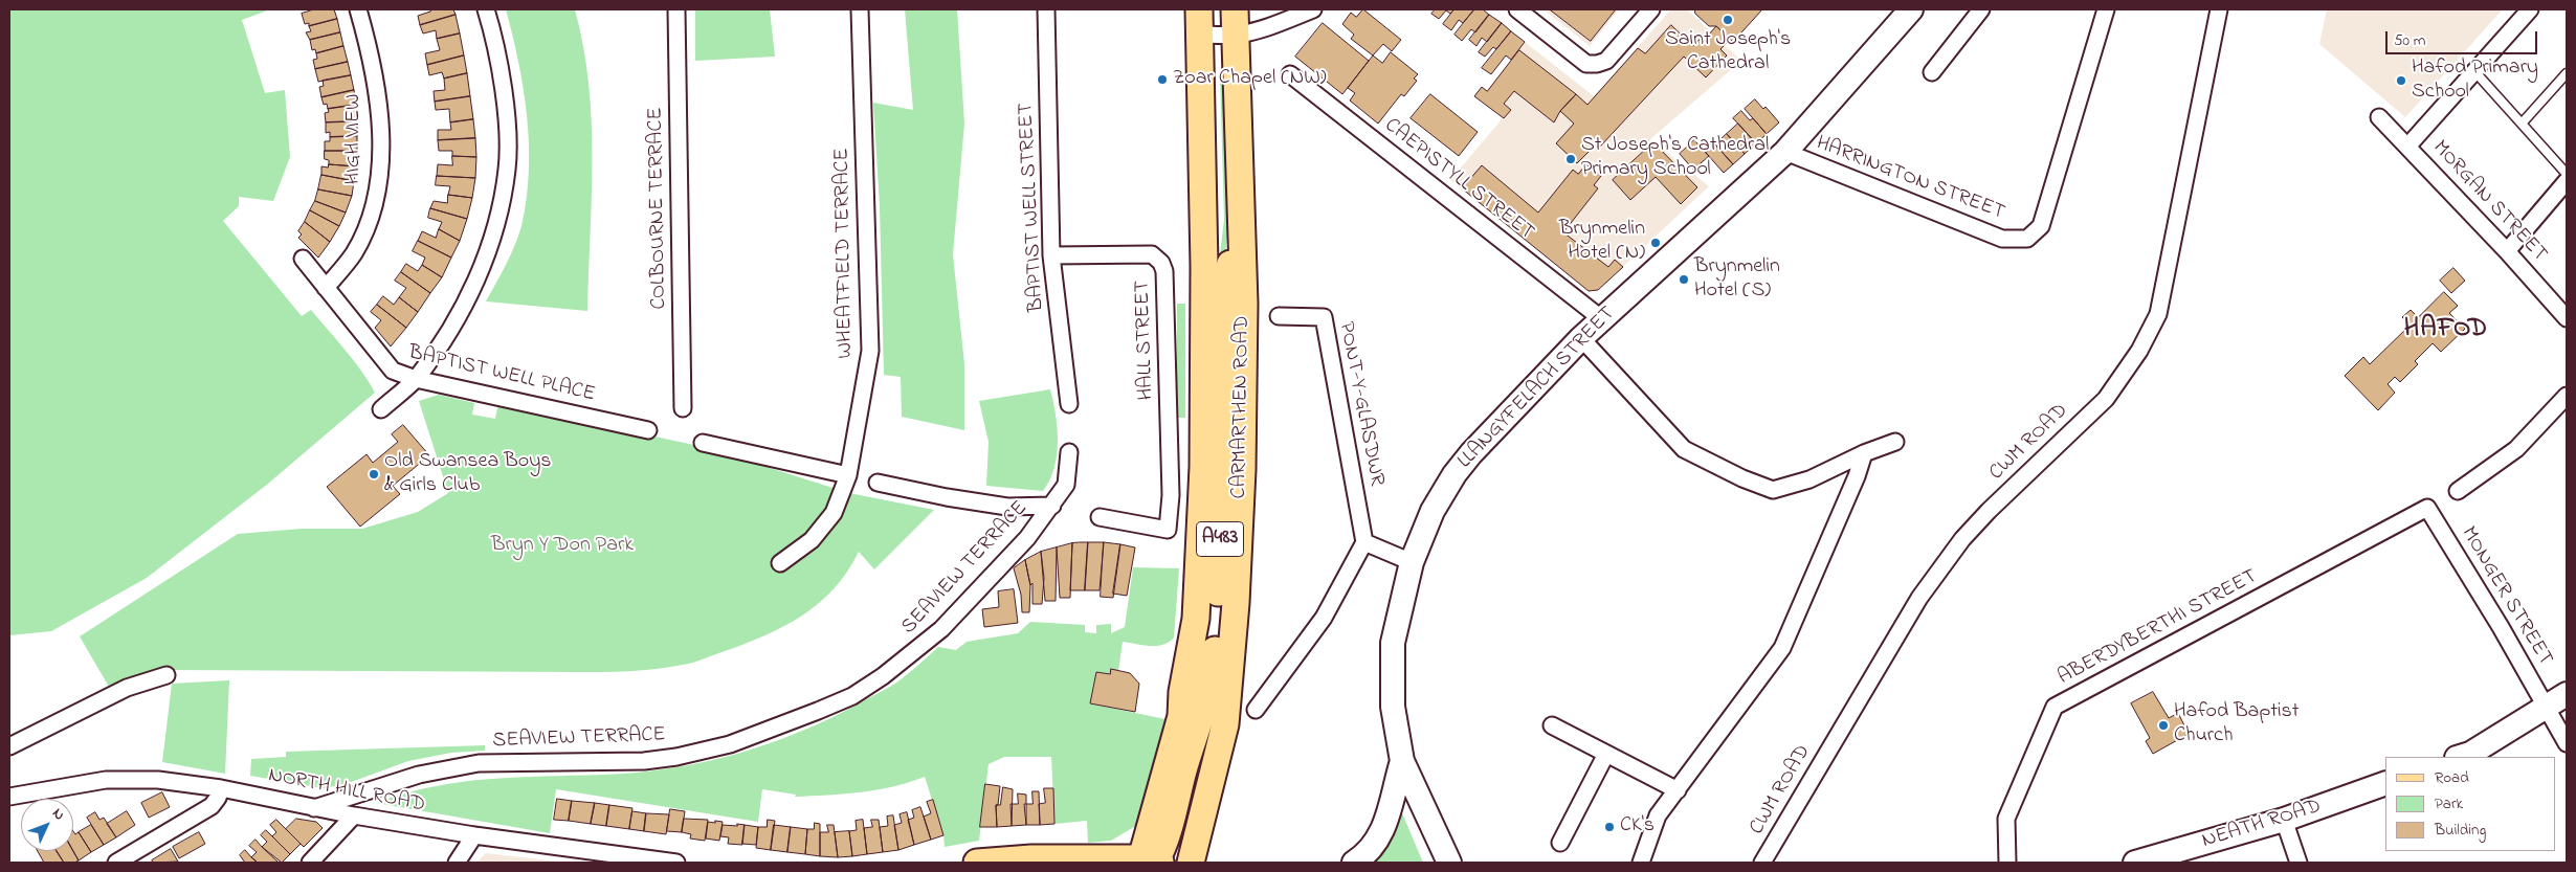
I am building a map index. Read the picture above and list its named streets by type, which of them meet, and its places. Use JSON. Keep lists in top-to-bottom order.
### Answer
{
  "streets": {
    "main road": [
      "LLANGYFELACH STREET",
      "CARMARTHEN ROAD",
      "A483",
      "NEATH ROAD"
    ],
    "street": [
      "HIGH VIEW",
      "HARRINGTON STREET",
      "CAEPISTYLL STREET",
      "MORGAN STREET",
      "BAPTIST WELL STREET",
      "COLBOURNE TERRACE",
      "WHEATFIELD TERRACE",
      "HALL STREET",
      "BAPTIST WELL PLACE",
      "PONT-Y-GLASDWR",
      "CWM ROAD",
      "SEAVIEW TERRACE",
      "MONGER STREET",
      "ABERDYBERTHI STREET",
      "NORTH HILL ROAD"
    ]
  },
  "crossings": [
    ["HIGH VIEW", "BAPTIST WELL PLACE"],
    ["HARRINGTON STREET", "LLANGYFELACH STREET"],
    ["CAEPISTYLL STREET", "LLANGYFELACH STREET"],
    ["BAPTIST WELL STREET", "HALL STREET"],
    ["CARMARTHEN ROAD", "A483"],
    ["SEAVIEW TERRACE", "NORTH HILL ROAD"],
    ["MONGER STREET", "ABERDYBERTHI STREET"]
  ],
  "districts": ["HAFOD"],
  "parks": ["Bryn Y Don Park"],
  "places": [
    "Saint Joseph's Cathedral",
    "Zoar Chapel (NW)",
    "Hafod Primary School",
    "St Joseph's Cathedral Primary School",
    "Brynmelin Hotel (N)",
    "Brynmelin Hotel (S)",
    "Old Swansea Boys & Girls Club",
    "Hafod Baptist Church",
    "CK's"
  ],
  "legend": ["Road", "Park", "Building"],
  "scale_bar": "50 m",
  "north": "top right"
}
